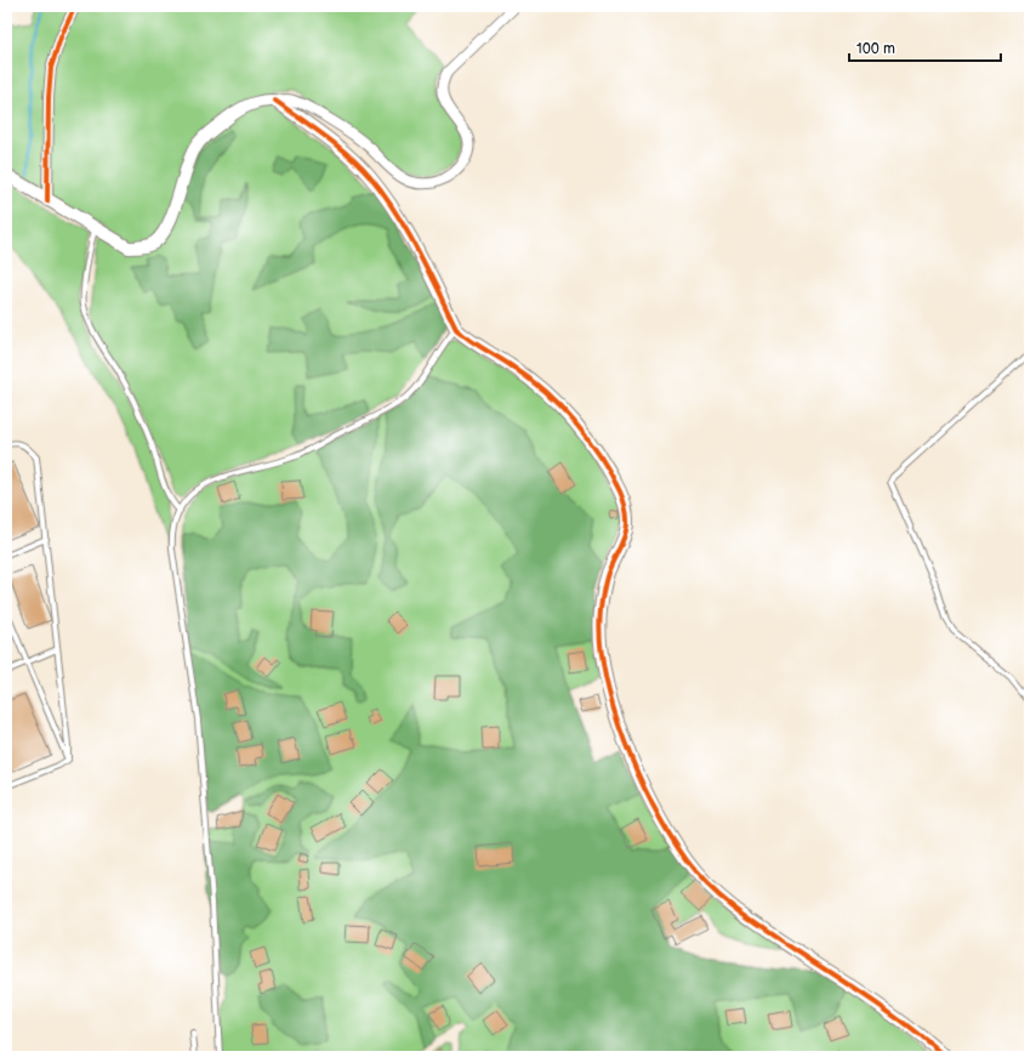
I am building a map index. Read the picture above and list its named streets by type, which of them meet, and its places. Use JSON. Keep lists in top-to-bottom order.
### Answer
{
  "scale_bar": "100 m"
}
